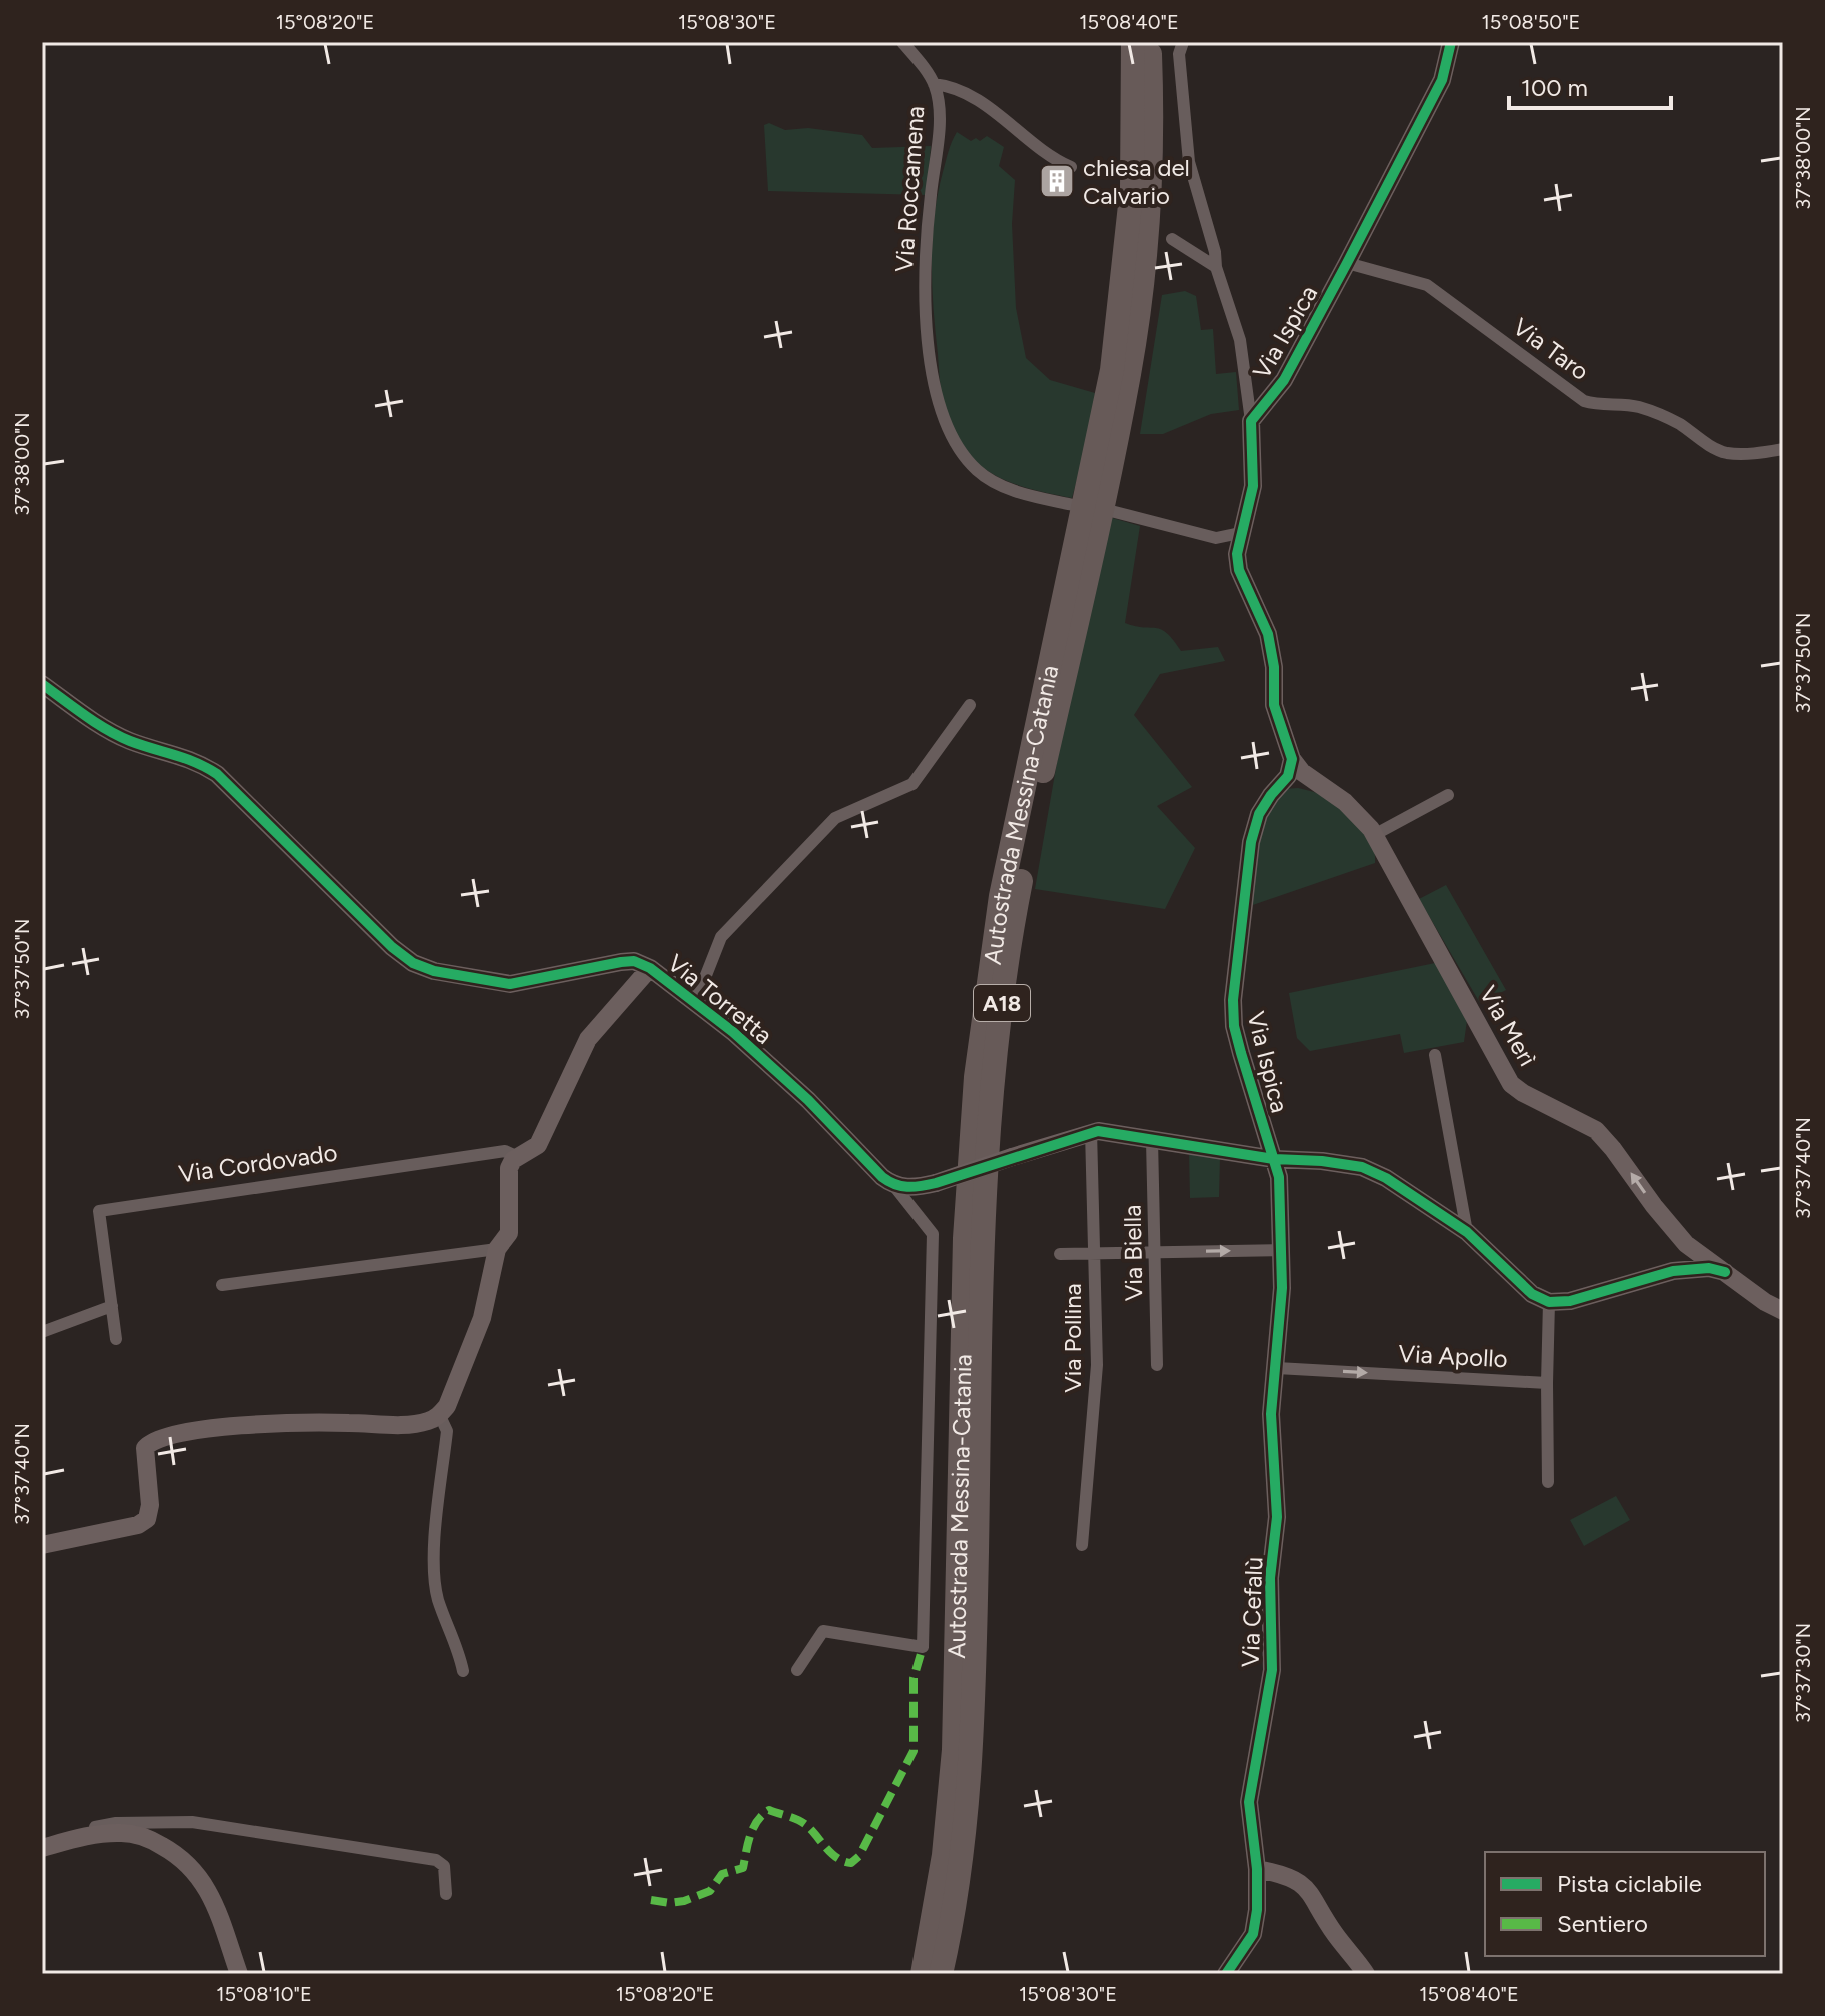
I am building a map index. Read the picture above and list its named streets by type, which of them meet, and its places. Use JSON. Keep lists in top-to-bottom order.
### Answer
{
  "streets": {
    "highway": ["Autostrada Messina-Catania", "A18"],
    "street": [
      "Via Roccamena",
      "Via Ispica",
      "Via Taro",
      "Via Torretta",
      "Via Merì",
      "Via Cordovado",
      "Via Biella",
      "Via Pollina",
      "Via Apollo",
      "Via Cefalù"
    ]
  },
  "crossings": [
    ["Via Ispica", "Via Taro"],
    ["Via Ispica", "Via Merì"],
    ["Via Ispica", "Via Cefalù"],
    ["Via Apollo", "Via Cefalù"]
  ],
  "one_way": ["Via Merì", "Via Apollo"],
  "places": {
    "building": ["chiesa del Calvario"]
  },
  "legend": ["Pista ciclabile", "Sentiero"],
  "scale_bar": "100 m",
  "coordinates": [
    "15°08'20\"E",
    "15°08'30\"E",
    "15°08'40\"E",
    "15°08'50\"E",
    "37°38'00\"N",
    "37°37'50\"N",
    "37°37'40\"N",
    "37°37'30\"N",
    "15°08'10\"E"
  ]
}
